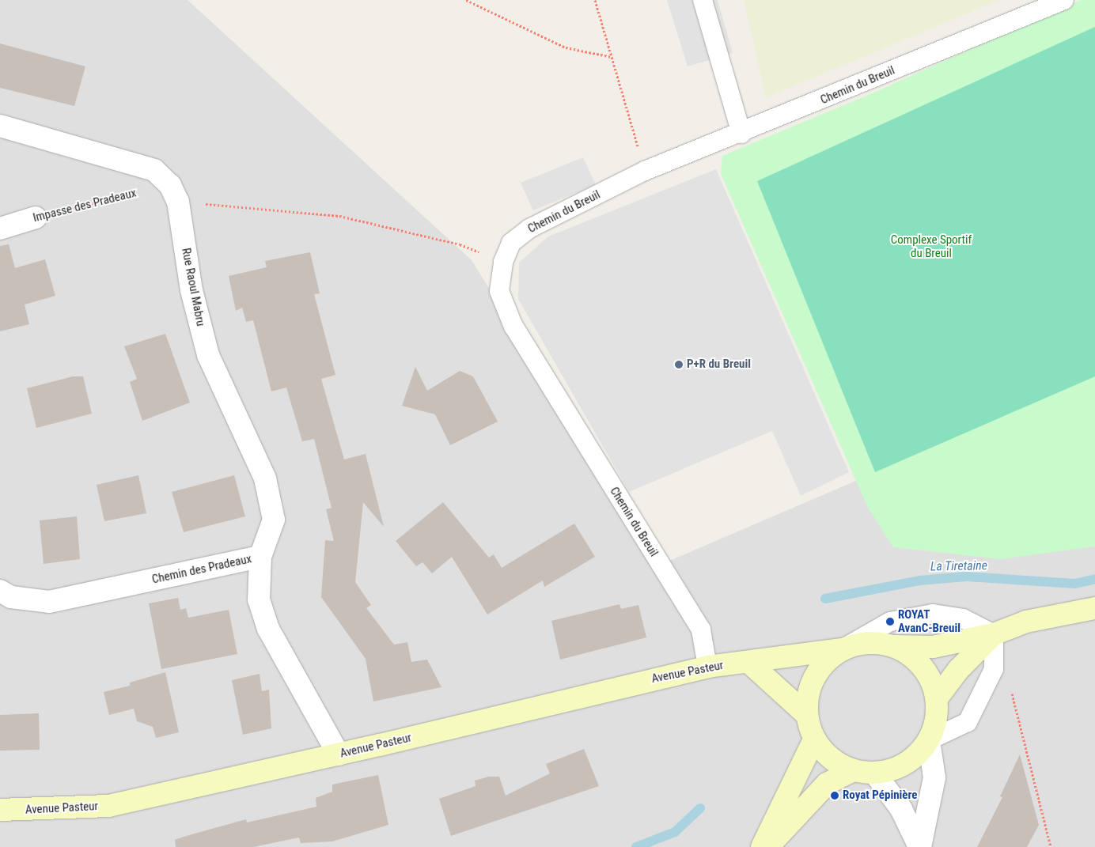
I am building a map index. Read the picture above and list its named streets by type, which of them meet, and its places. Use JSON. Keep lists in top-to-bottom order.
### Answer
{
  "streets": {
    "main road": ["Avenue Pasteur"],
    "street": ["Impasse des Pradeaux", "Rue Raoul Mabru", "Chemin des Pradeaux"],
    "lane": ["Chemin du Breuil"]
  },
  "crossings": [
    ["Chemin du Breuil", "Impasse des Pradeaux"],
    ["Chemin du Breuil", "Avenue Pasteur"],
    ["Impasse des Pradeaux", "Rue Raoul Mabru"],
    ["Rue Raoul Mabru", "Chemin des Pradeaux"],
    ["Chemin des Pradeaux", "Avenue Pasteur"]
  ],
  "water": ["La Tiretaine"],
  "parks": ["Complexe Sportif du Breuil"],
  "places": ["P+R du Breuil", "ROYAT AvanC-Breuil", "Royat Pépinière"]
}
